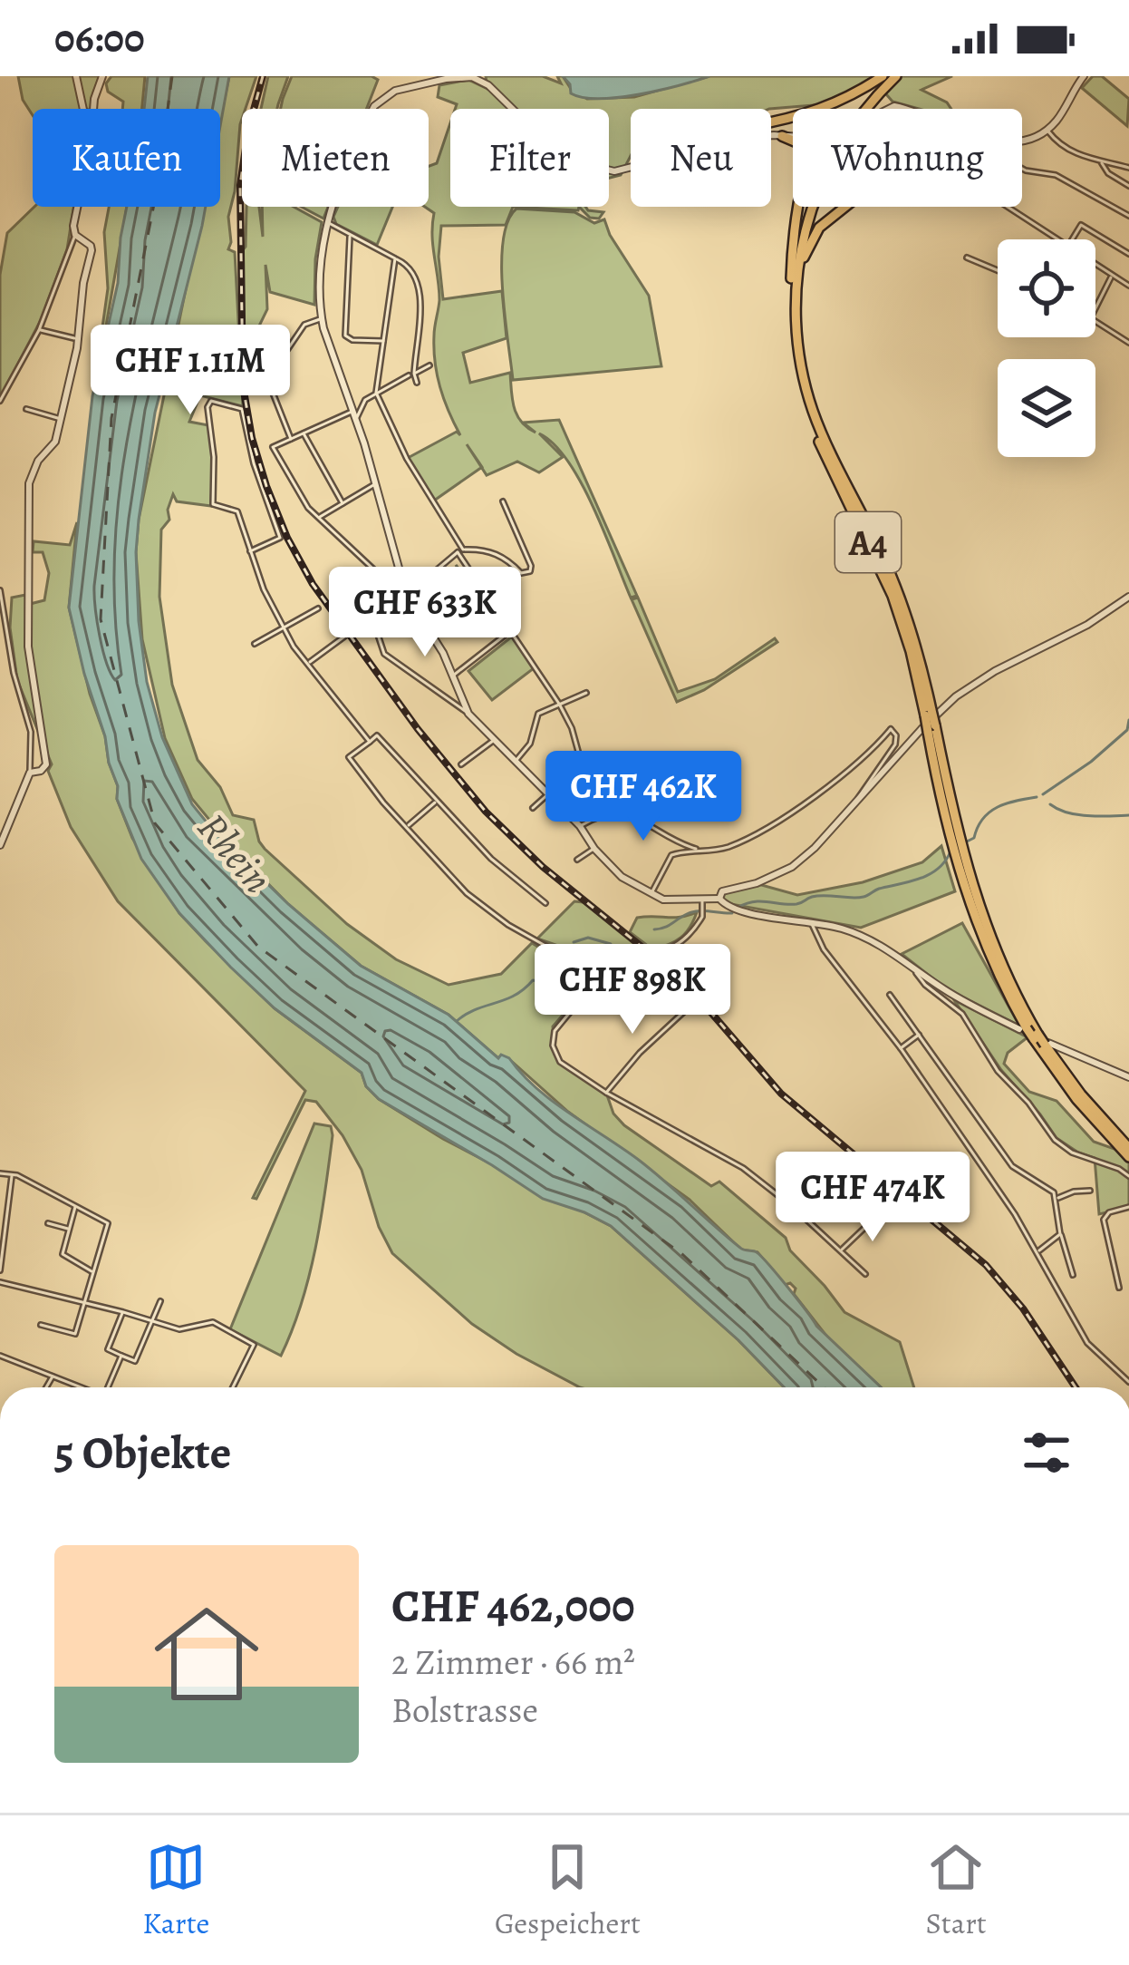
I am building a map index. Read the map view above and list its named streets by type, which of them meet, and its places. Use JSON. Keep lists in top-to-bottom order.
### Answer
{
  "streets": {
    "highway": ["A4"]
  },
  "water": ["Rhein"],
  "page": {
    "status": "06:00",
    "chip": [
      "Kaufen",
      "Mieten",
      "Filter",
      "Neu",
      "Wohnung"
    ],
    "price": [
      "CHF 1.11M",
      "CHF 633K",
      "CHF 462K",
      "CHF 898K",
      "CHF 474K"
    ],
    "heading": "5 Objekte",
    "list": [
      {
        "name": "CHF 462,000",
        "note": "2 Zimmer · 66 m² · Bolstrasse"
      }
    ],
    "tabs": ["Karte", "Gespeichert", "Start"]
  }
}
